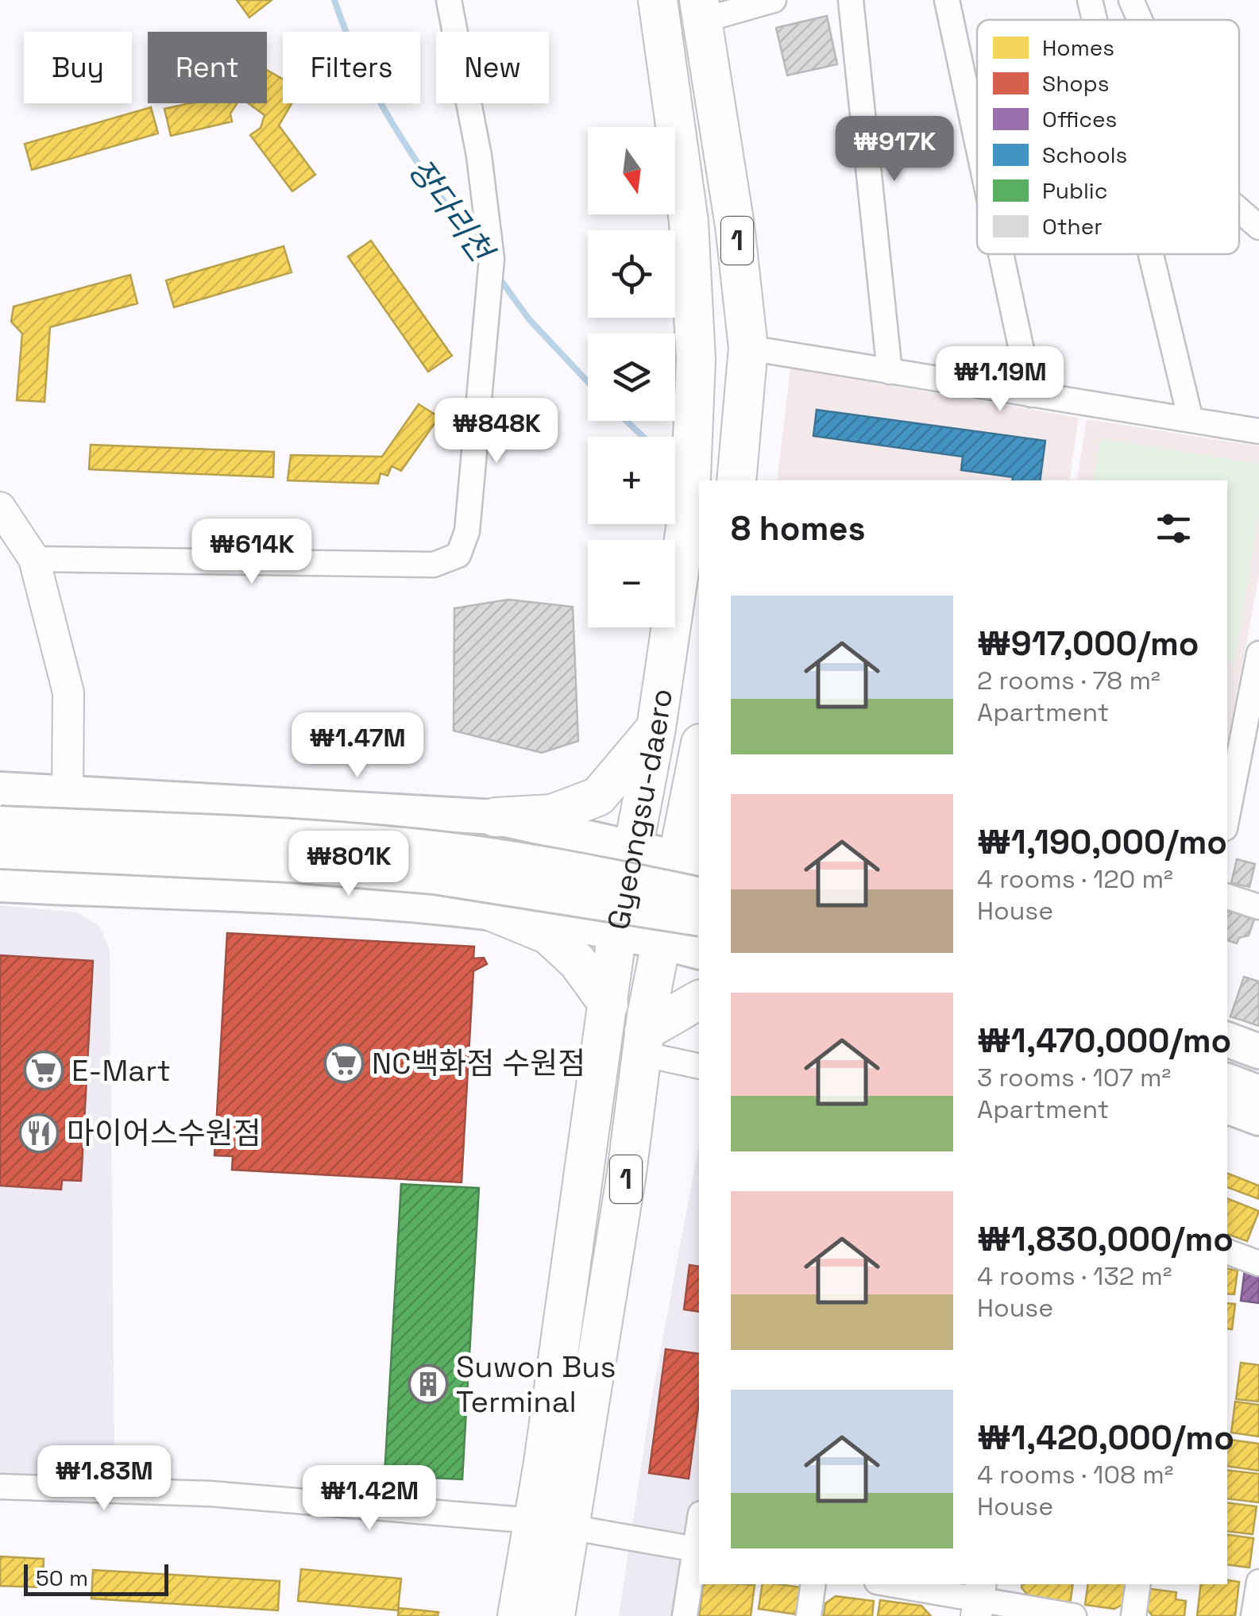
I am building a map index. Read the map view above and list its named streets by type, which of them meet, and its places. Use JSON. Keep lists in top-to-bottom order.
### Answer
{
  "streets": {
    "main road": ["1", "Gyeongsu-daero"]
  },
  "water": ["장다리천"],
  "places": {
    "supermarket": ["NC백화점 수원점", "E-Mart"],
    "restaurant": ["마이어스수원점"],
    "building": ["Suwon Bus Terminal"]
  },
  "legend": [
    "Homes",
    "Shops",
    "Offices",
    "Schools",
    "Public",
    "Other"
  ],
  "scale_bar": "50 m",
  "north": "bottom",
  "page": {
    "chip": [
      "Buy",
      "Rent",
      "Filters",
      "New"
    ],
    "price": [
      "₩917K",
      "₩1.19M",
      "₩848K",
      "₩614K",
      "₩1.47M",
      "₩801K",
      "₩1.83M",
      "₩1.42M"
    ],
    "map_buttons": ["+", "−"],
    "heading": "8 homes",
    "list": [
      {
        "name": "₩917,000/mo",
        "note": "2 rooms · 78 m² · Apartment"
      },
      {
        "name": "₩1,190,000/mo",
        "note": "4 rooms · 120 m² · House"
      },
      {
        "name": "₩1,470,000/mo",
        "note": "3 rooms · 107 m² · Apartment"
      },
      {
        "name": "₩1,830,000/mo",
        "note": "4 rooms · 132 m² · House"
      },
      {
        "name": "₩1,420,000/mo",
        "note": "4 rooms · 108 m² · House"
      }
    ],
    "scale": "50 m"
  }
}
